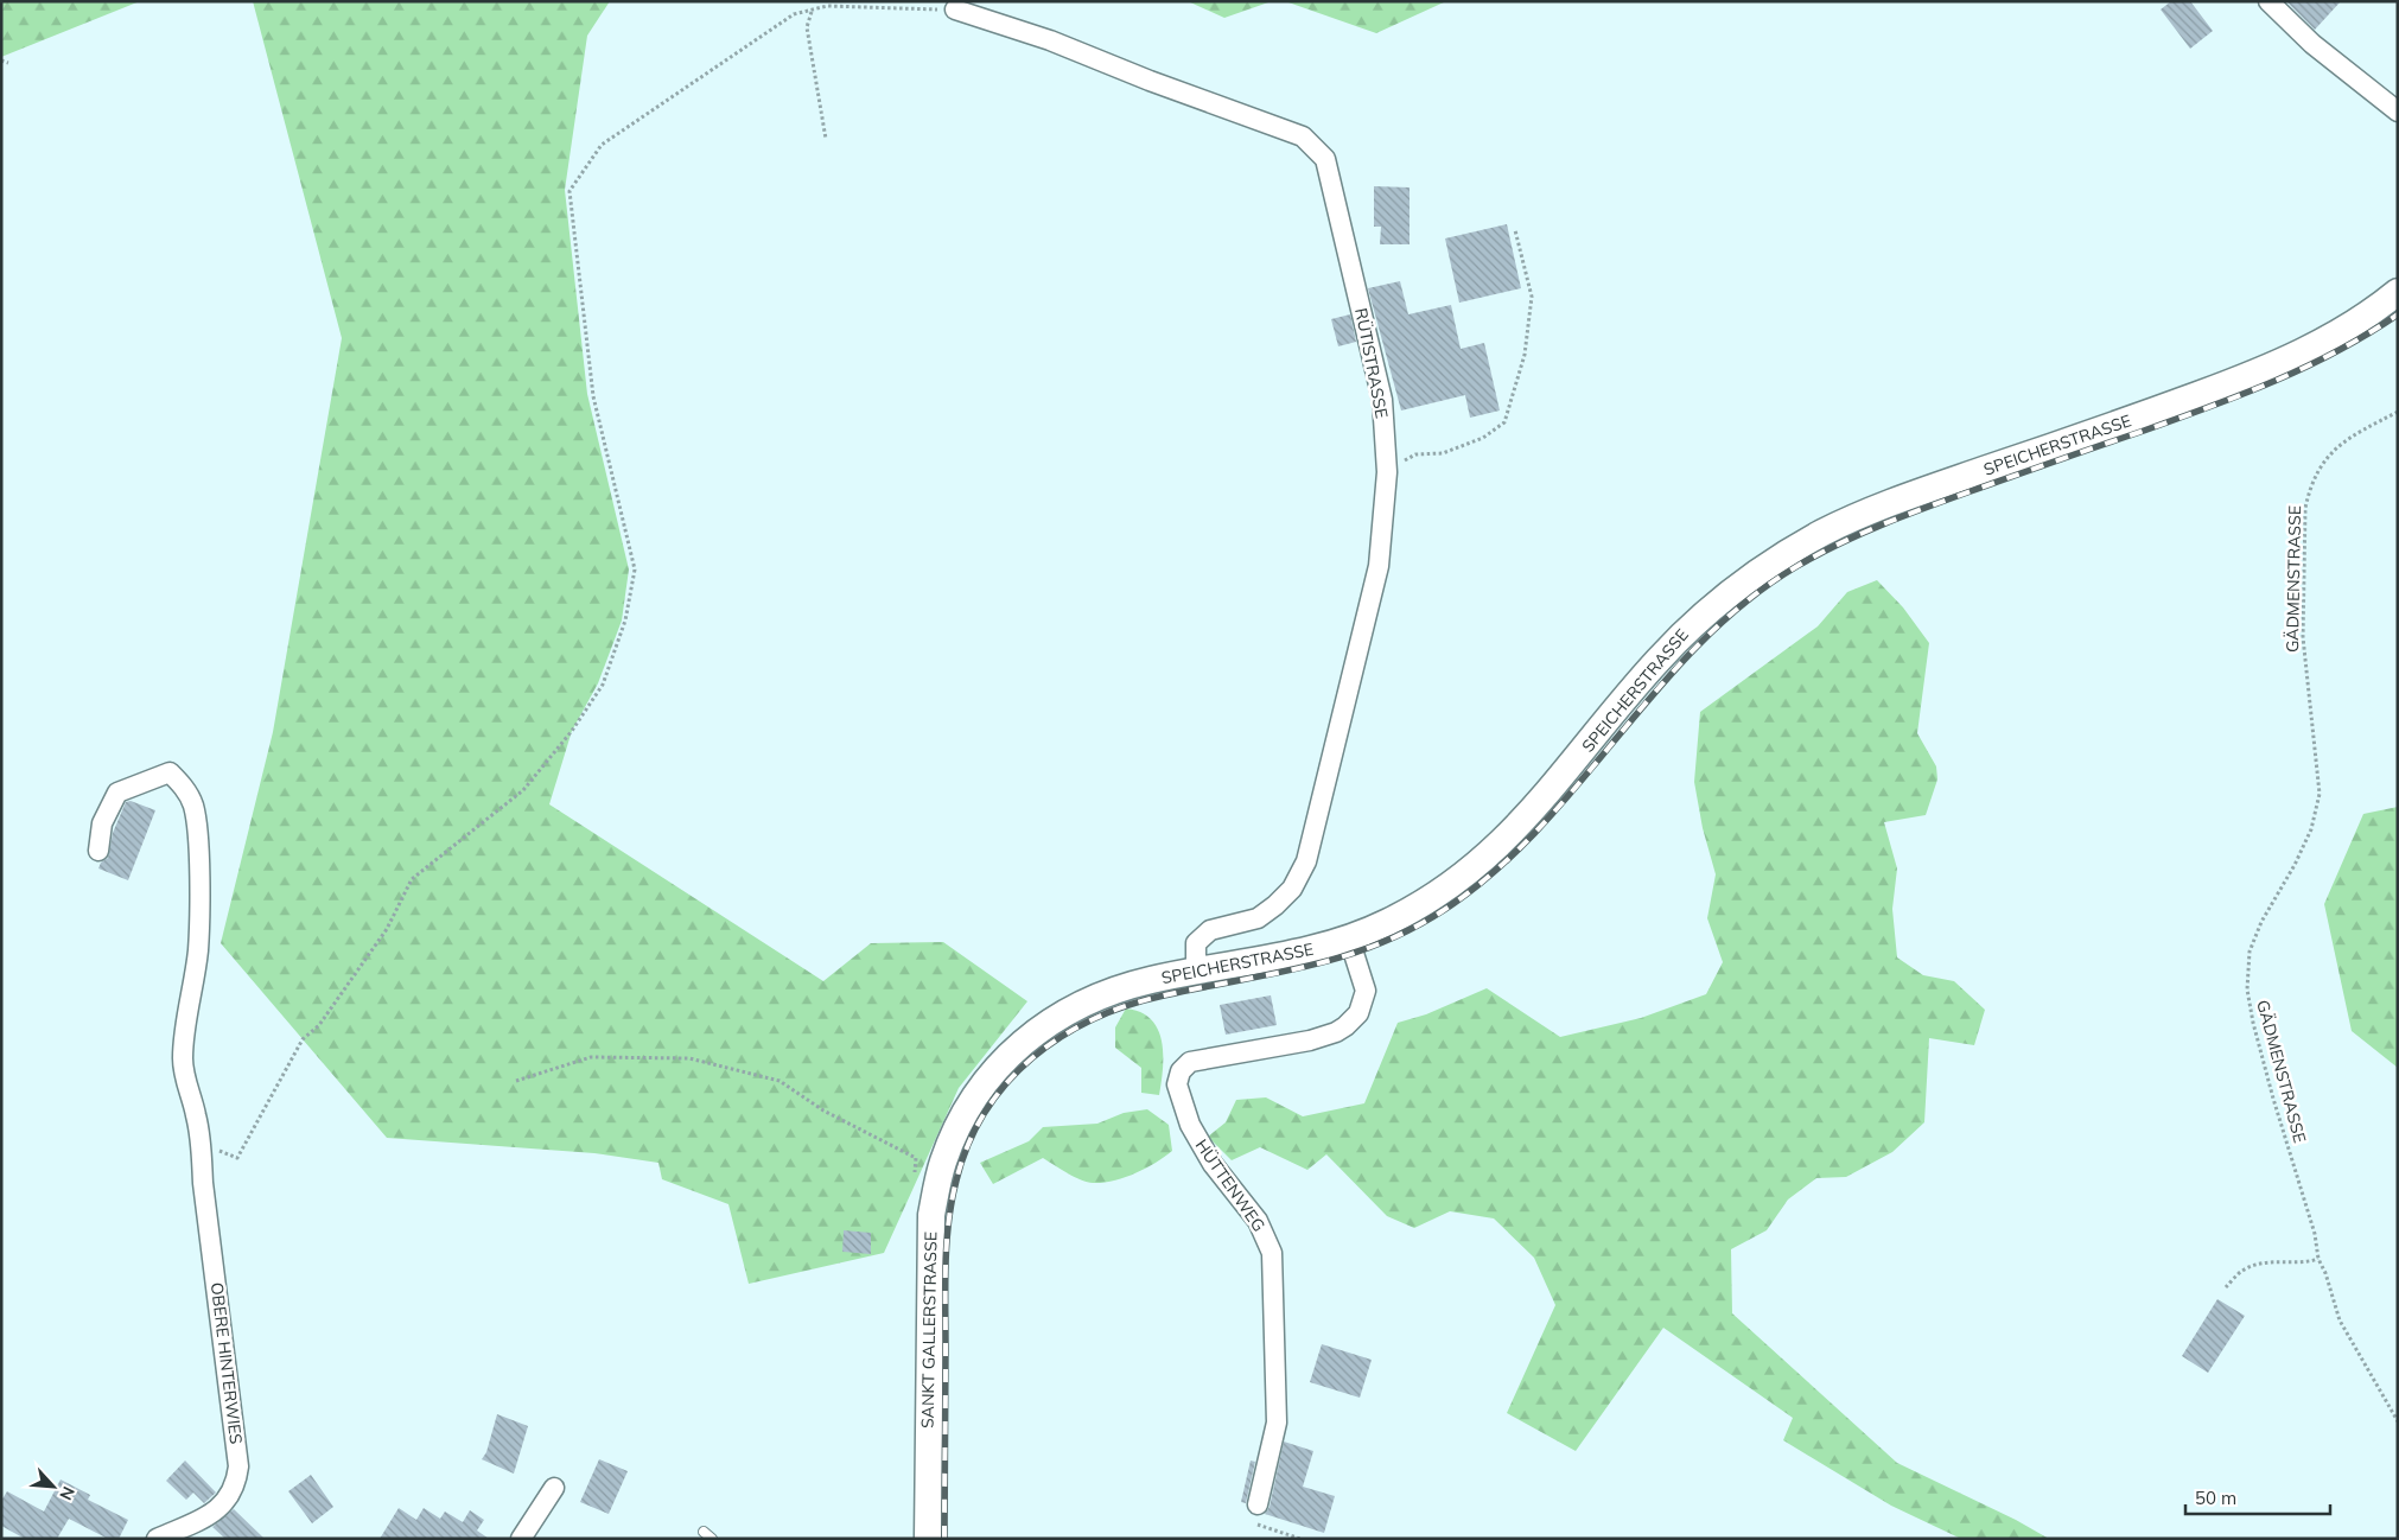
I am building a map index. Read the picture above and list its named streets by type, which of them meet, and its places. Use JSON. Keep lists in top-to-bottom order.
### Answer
{
  "streets": {
    "main road": ["SPEICHERSTRASSE", "SANKT GALLERSTRASSE"],
    "street": ["RÜTISTRASSE", "HÜTTENWEG", "OBERE HINTERWIES"],
    "path": ["GÄDMENSTRASSE"]
  },
  "crossings": [
    ["RÜTISTRASSE", "SPEICHERSTRASSE"],
    ["SPEICHERSTRASSE", "HÜTTENWEG"],
    ["SPEICHERSTRASSE", "SANKT GALLERSTRASSE"]
  ],
  "scale_bar": "50 m",
  "north": "bottom right"
}
